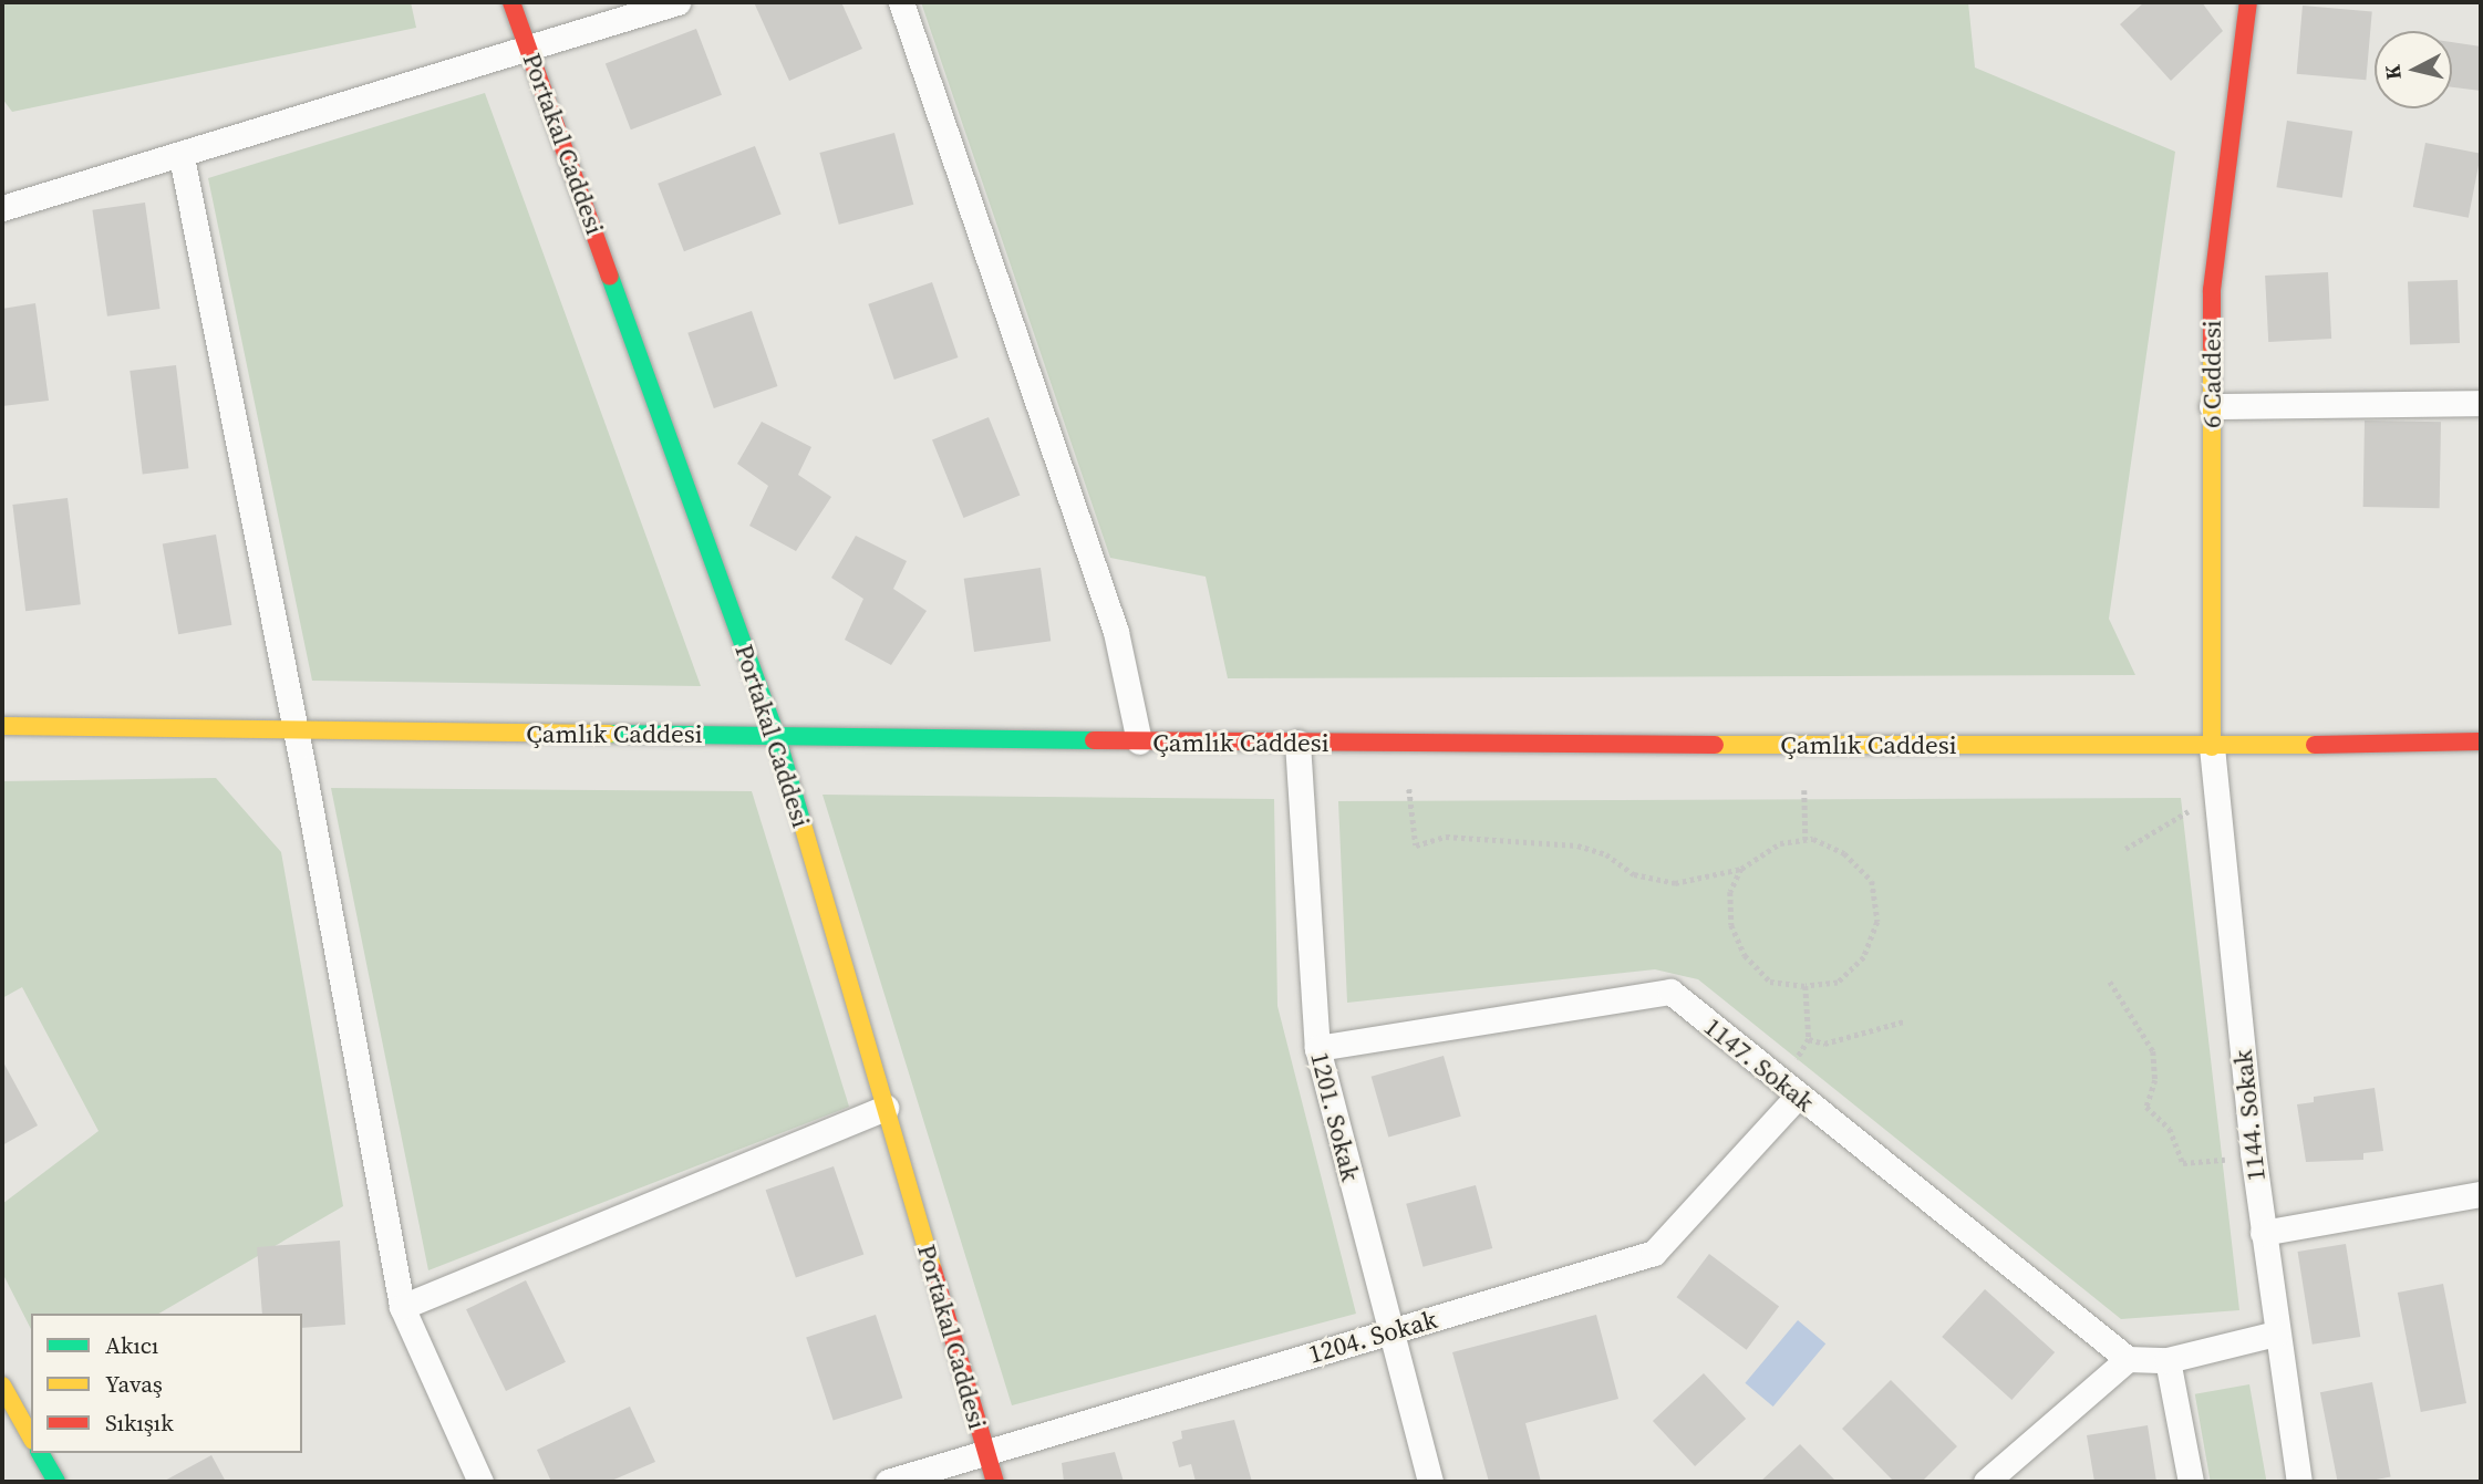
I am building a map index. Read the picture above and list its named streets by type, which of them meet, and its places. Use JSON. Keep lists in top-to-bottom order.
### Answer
{
  "streets": {
    "street": [
      "Portakal Caddesi",
      "6 Caddesi",
      "Çamlık Caddesi",
      "1147. Sokak",
      "1144. Sokak",
      "1201. Sokak",
      "1204. Sokak"
    ]
  },
  "crossings": [
    ["Portakal Caddesi", "Çamlık Caddesi"],
    ["Portakal Caddesi", "1204. Sokak"],
    ["6 Caddesi", "Çamlık Caddesi"],
    ["6 Caddesi", "1144. Sokak"],
    ["Çamlık Caddesi", "1144. Sokak"],
    ["Çamlık Caddesi", "1201. Sokak"],
    ["1147. Sokak", "1201. Sokak"],
    ["1147. Sokak", "1204. Sokak"],
    ["1201. Sokak", "1204. Sokak"]
  ],
  "legend": ["Akıcı", "Yavaş", "Sıkışık"],
  "north": "left"
}
